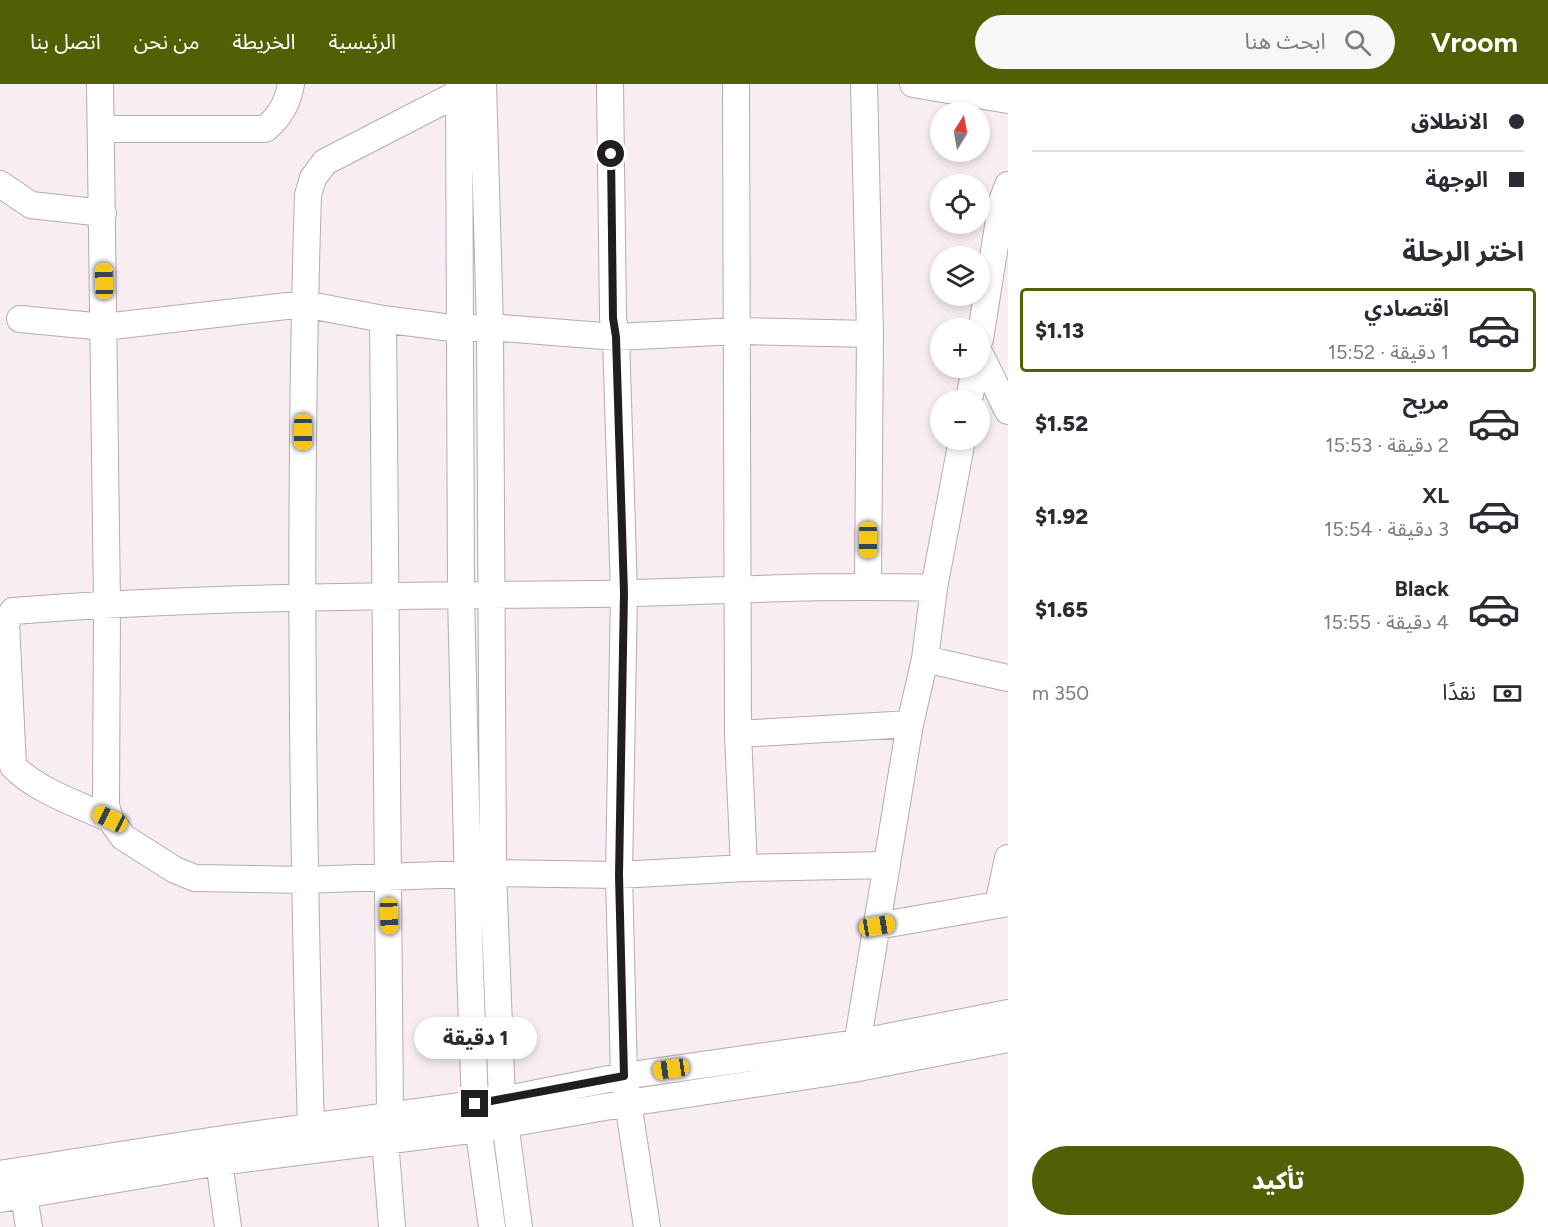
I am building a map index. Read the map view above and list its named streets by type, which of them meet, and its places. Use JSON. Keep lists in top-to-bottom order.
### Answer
{
  "north": "top",
  "page": {
    "header": "Vroom",
    "search": "ابحث هنا",
    "nav": [
      "الرئيسية",
      "الخريطة",
      "من نحن",
      "اتصل بنا"
    ],
    "banner": ["الانطلاق", "الوجهة"],
    "map_buttons": ["+", "−"],
    "heading": "اختر الرحلة",
    "list": [
      {
        "name": "اقتصادي",
        "note": "1 دقيقة · 15:52",
        "value": "$1.13"
      },
      {
        "name": "مريح",
        "note": "2 دقيقة · 15:53",
        "value": "$1.52"
      },
      {
        "name": "XL",
        "note": "3 دقيقة · 15:54",
        "value": "$1.92"
      },
      {
        "name": "Black",
        "note": "4 دقيقة · 15:55",
        "value": "$1.65"
      }
    ],
    "pay": ["نقدًا", "350 m"],
    "bubble": "1 دقيقة",
    "buttons": "تأكيد"
  }
}
